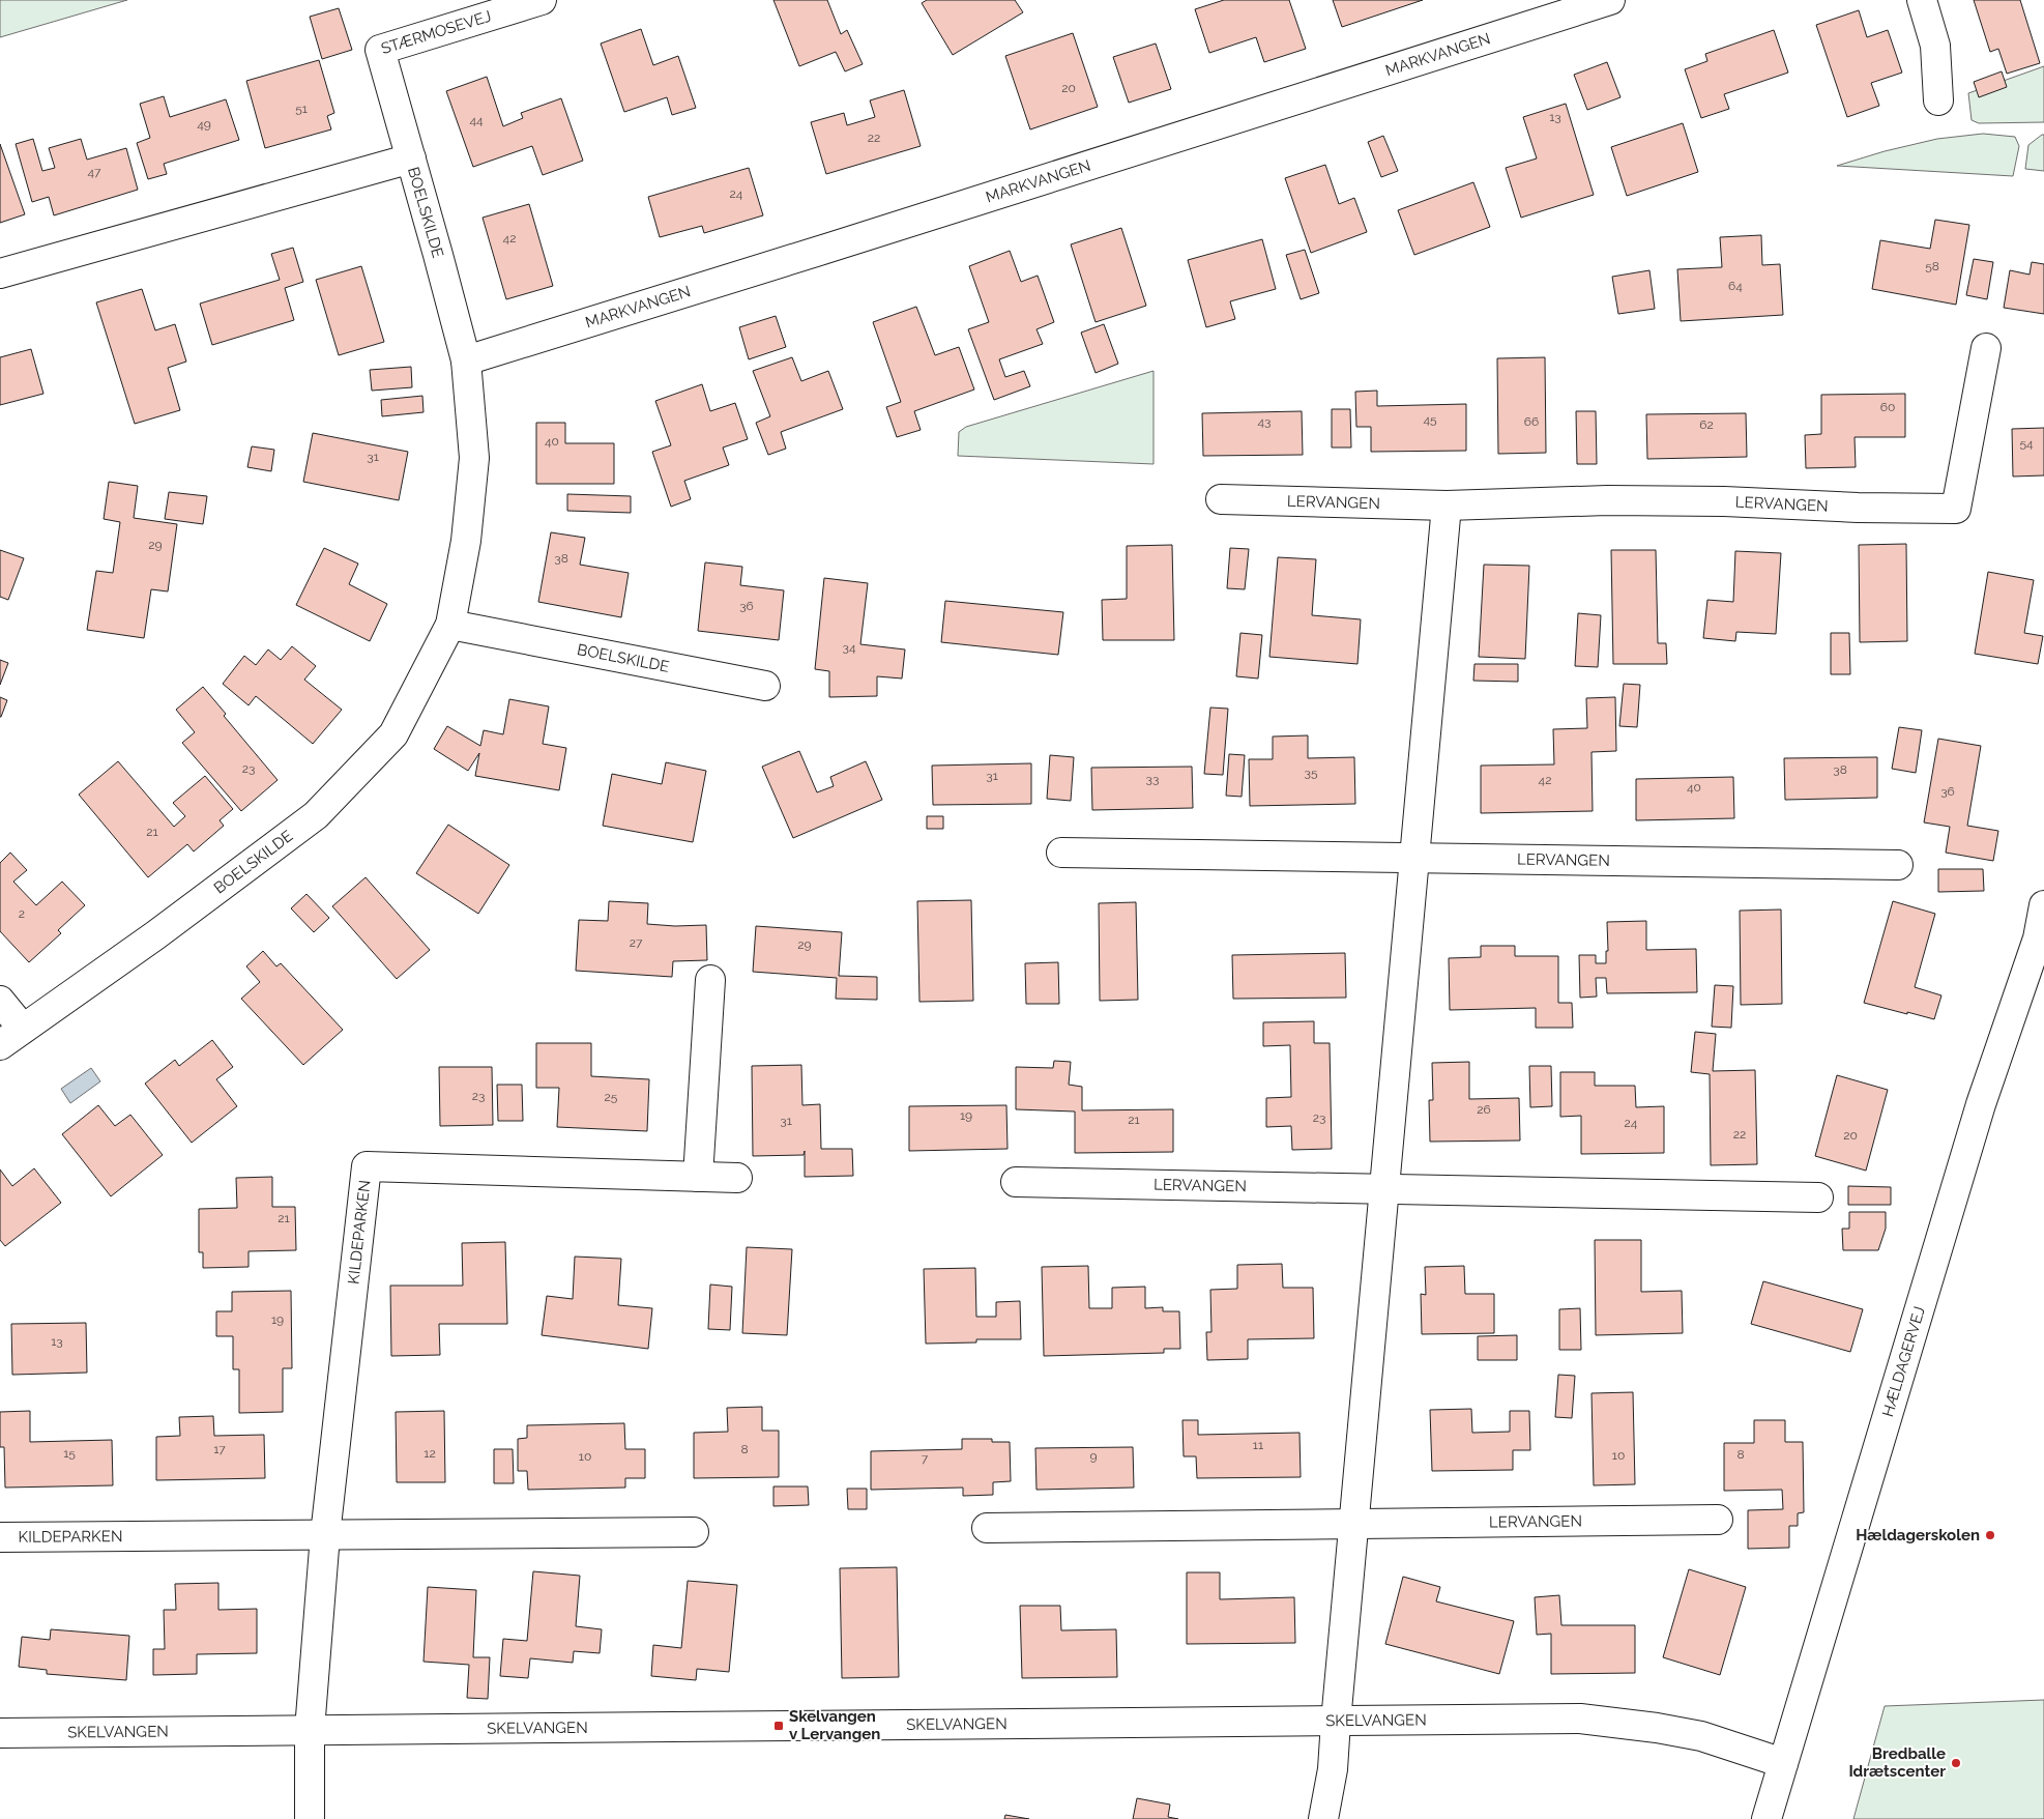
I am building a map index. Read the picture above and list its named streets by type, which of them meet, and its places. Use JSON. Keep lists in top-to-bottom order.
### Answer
{
  "streets": {
    "street": [
      "STÆRMOSEVEJ",
      "MARKVANGEN",
      "BOELSKILDE",
      "LERVANGEN",
      "KILDEPARKEN",
      "HÆLDAGERVEJ",
      "SKELVANGEN"
    ]
  },
  "crossings": [
    ["STÆRMOSEVEJ", "BOELSKILDE"],
    ["MARKVANGEN", "BOELSKILDE"],
    ["KILDEPARKEN", "SKELVANGEN"],
    ["HÆLDAGERVEJ", "SKELVANGEN"]
  ],
  "places": {
    "other": ["Hældagerskolen", "Bredballe Idrætscenter"],
    "transit": ["Skelvangen v Lervangen"]
  },
  "house_numbers": [
    "20",
    "51",
    "13",
    "44",
    "49",
    "22",
    "47",
    "24",
    "42",
    "58",
    "64",
    "60",
    "45",
    "43",
    "66",
    "62",
    "40",
    "54",
    "31",
    "29",
    "38",
    "36",
    "34",
    "23",
    "38",
    "35",
    "31",
    "33",
    "42",
    "40",
    "36",
    "21",
    "2",
    "27",
    "29",
    "23",
    "25",
    "26",
    "19",
    "23",
    "21",
    "31",
    "24",
    "22",
    "20",
    "21",
    "19",
    "13",
    "11",
    "17",
    "8",
    "15",
    "12",
    "8",
    "10",
    "10",
    "9",
    "7"
  ]
}
